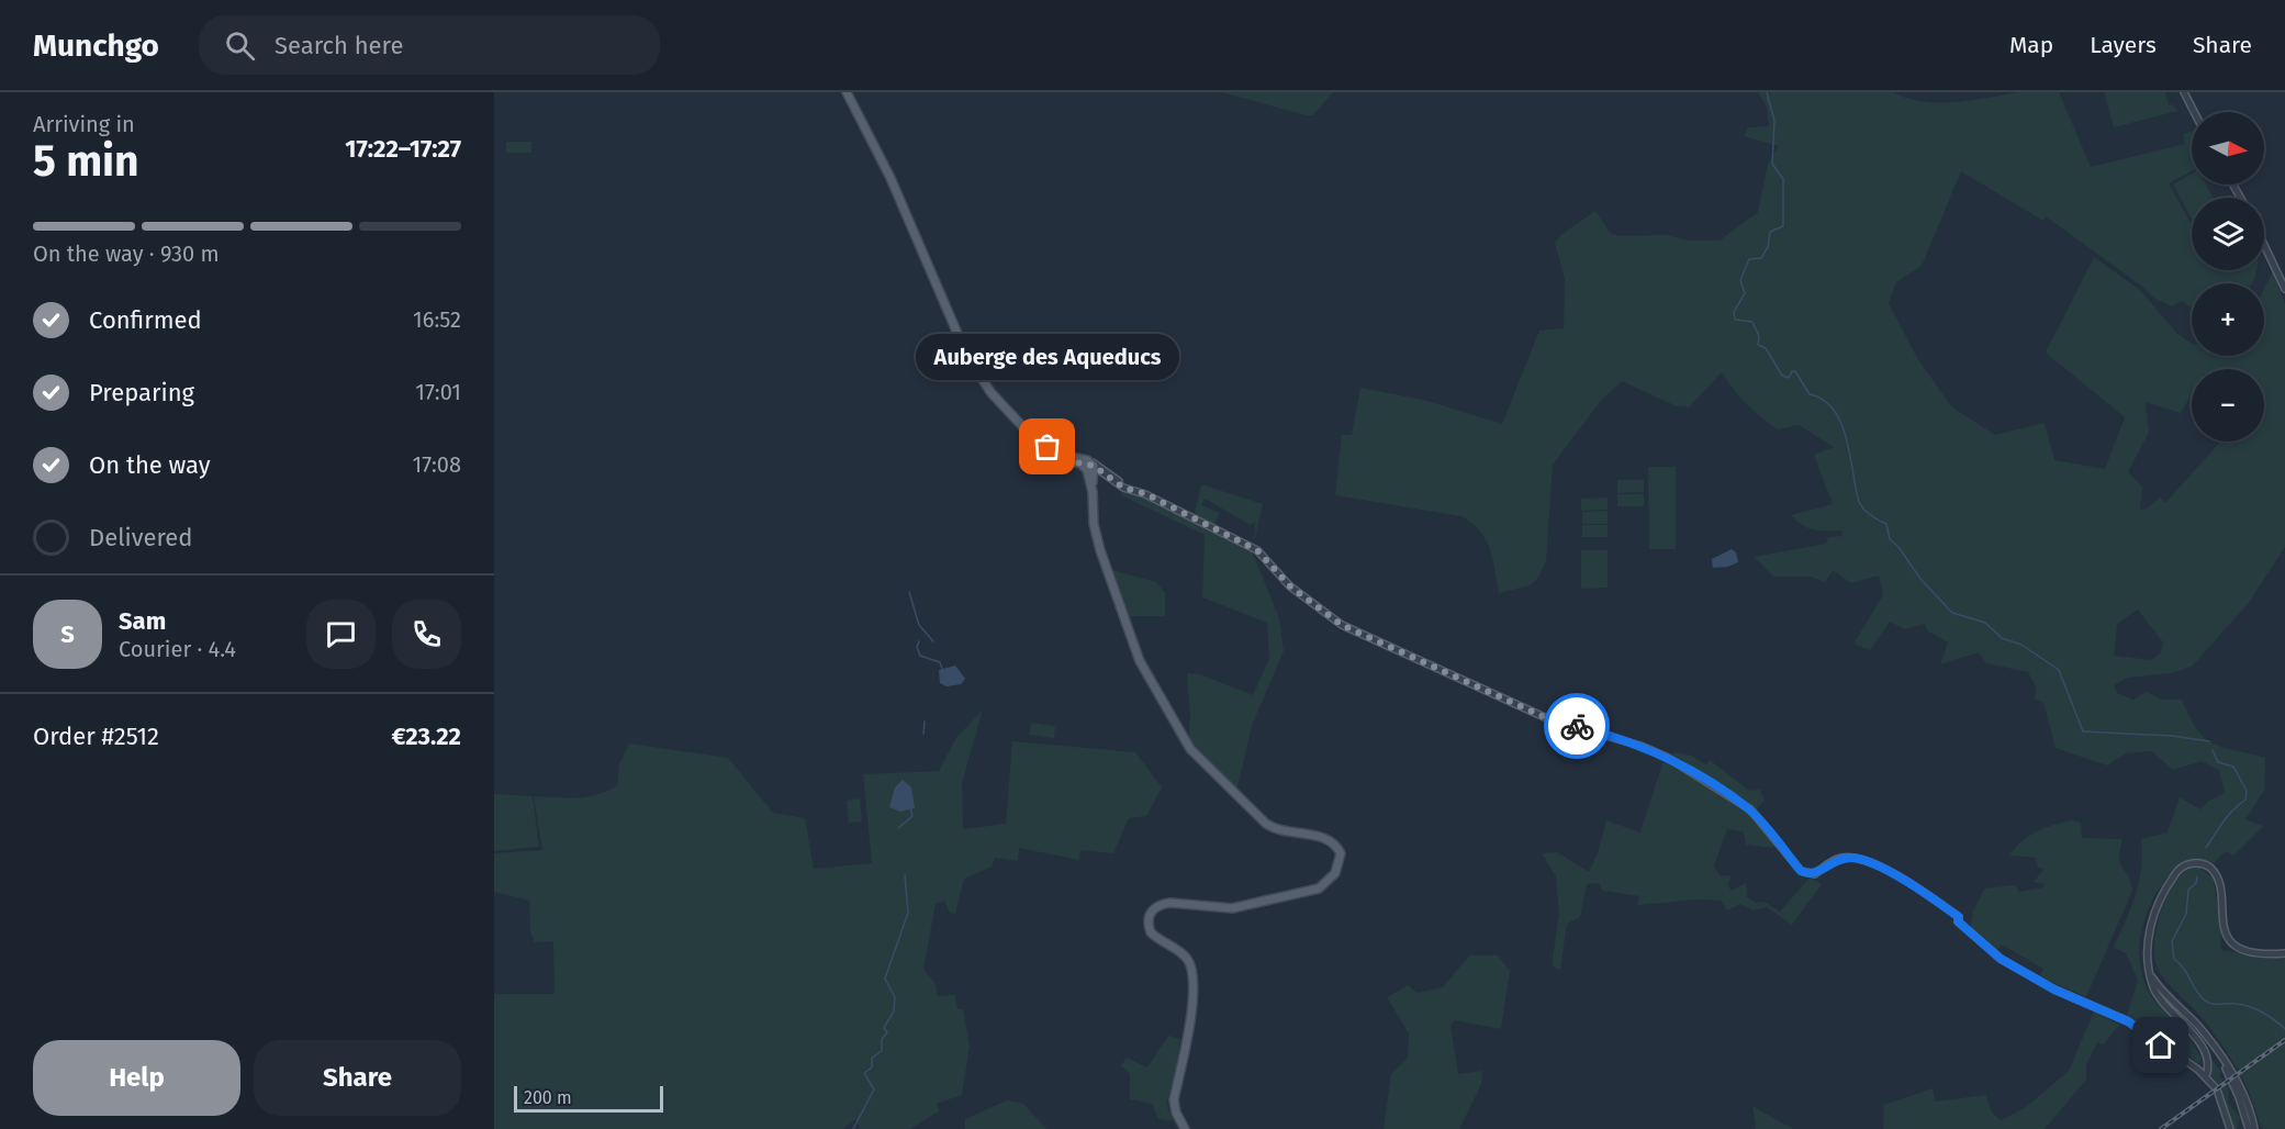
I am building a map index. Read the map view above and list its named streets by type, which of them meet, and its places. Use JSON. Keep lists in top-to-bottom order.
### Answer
{
  "places": ["Auberge des Aqueducs"],
  "scale_bar": "200 m",
  "north": "right",
  "page": {
    "header": "Munchgo",
    "search": "Search here",
    "nav": ["Map", "Layers", "Share"],
    "heading": ["5 min", "Arriving in", "17:22–17:27"],
    "panel": [
      "Sam",
      "Courier · 4.4",
      "Order #2512",
      "€23.22"
    ],
    "map_buttons": ["+", "−"],
    "bar": "On the way · 930 m",
    "list": [
      ["Confirmed", "16:52"],
      ["Preparing", "17:01"],
      ["On the way", "17:08"],
      "Delivered"
    ],
    "bubble": "Auberge des Aqueducs",
    "round": "S",
    "buttons": ["Help", "Share"],
    "scale": "200 m"
  }
}
